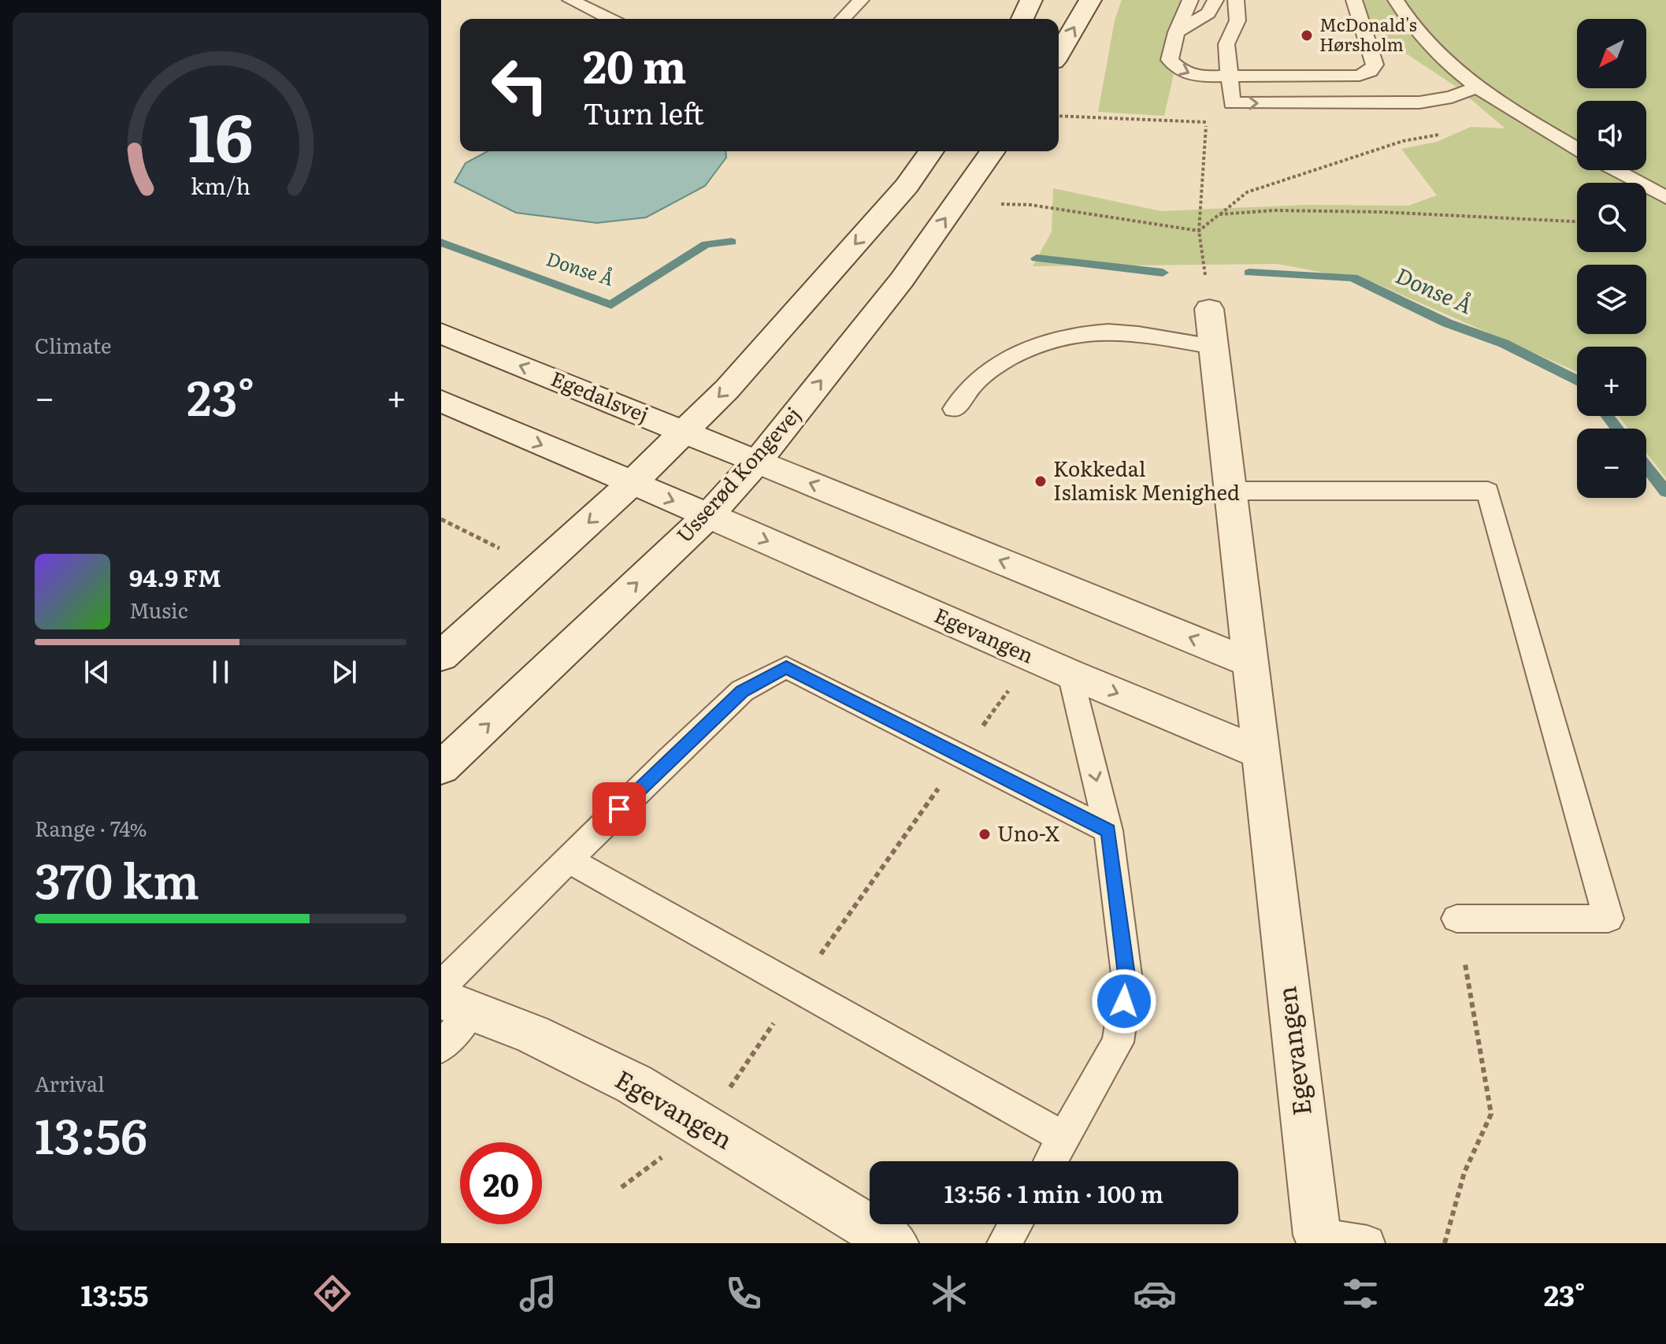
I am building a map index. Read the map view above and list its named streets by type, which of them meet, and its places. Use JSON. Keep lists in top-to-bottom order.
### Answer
{
  "streets": {
    "street": ["Egedalsvej", "Usserød Kongevej", "Egevangen"]
  },
  "crossings": [
    ["Egedalsvej", "Usserød Kongevej"],
    ["Usserød Kongevej", "Egevangen"]
  ],
  "water": ["Donse Å"],
  "places": ["McDonald's Hørsholm", "Kokkedal Islamisk Menighed", "Uno-X"],
  "north": "bottom left",
  "page": {
    "map_buttons": ["+", "−"],
    "turn": ["20 m", "Turn left"],
    "tile": [
      "Climate",
      ["Range · 74%", "370 km"],
      ["Arrival", "13:56"]
    ],
    "heat": ["−", "23°", "+"],
    "song": ["94.9 FM", "Music"],
    "limit": "20",
    "trip": "13:56 · 1 min · 100 m",
    "tabs": ["13:55", "23°"],
    "gauge": ["16", "km/h"]
  }
}
